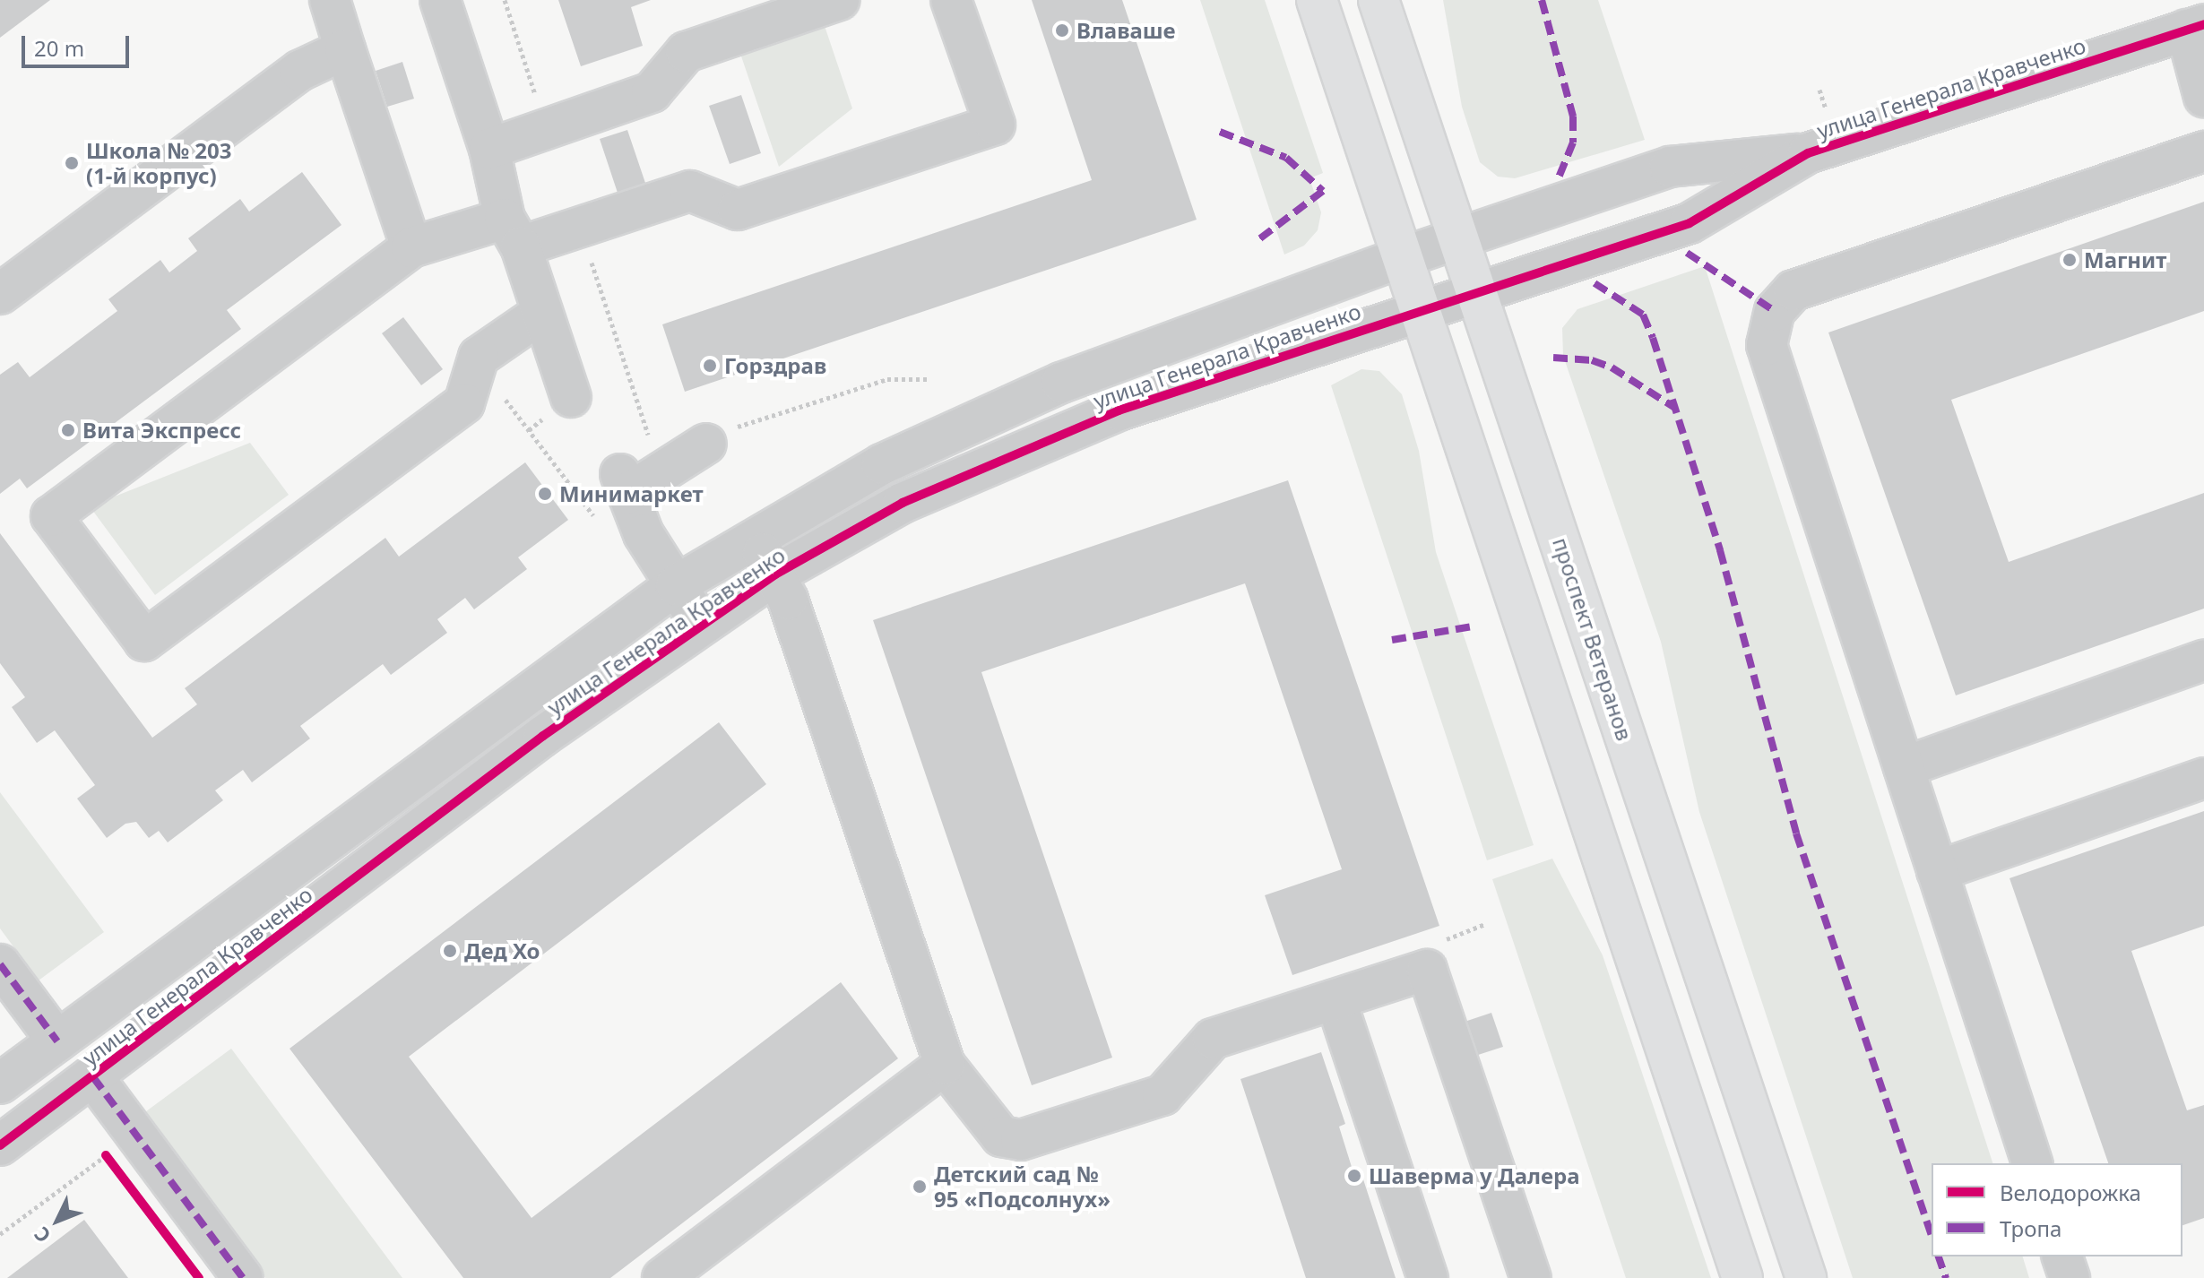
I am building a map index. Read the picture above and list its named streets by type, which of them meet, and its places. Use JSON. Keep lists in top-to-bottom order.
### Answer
{
  "streets": {
    "main road": ["проспект Ветеранов"],
    "street": ["улица Генерала Кравченко"]
  },
  "crossings": [
    ["улица Генерала Кравченко", "проспект Ветеранов"]
  ],
  "places": [
    "Влаваше",
    "Школа № 203 (1-й корпус)",
    "Магнит",
    "Горздрав",
    "Вита Экспресс",
    "Минимаркет",
    "Дед Хо",
    "Шаверма у Далера",
    "Детский сад № 95 «Подсолнух»"
  ],
  "legend": ["Велодорожка", "Тропа"],
  "scale_bar": "20 m",
  "north": "bottom left"
}
